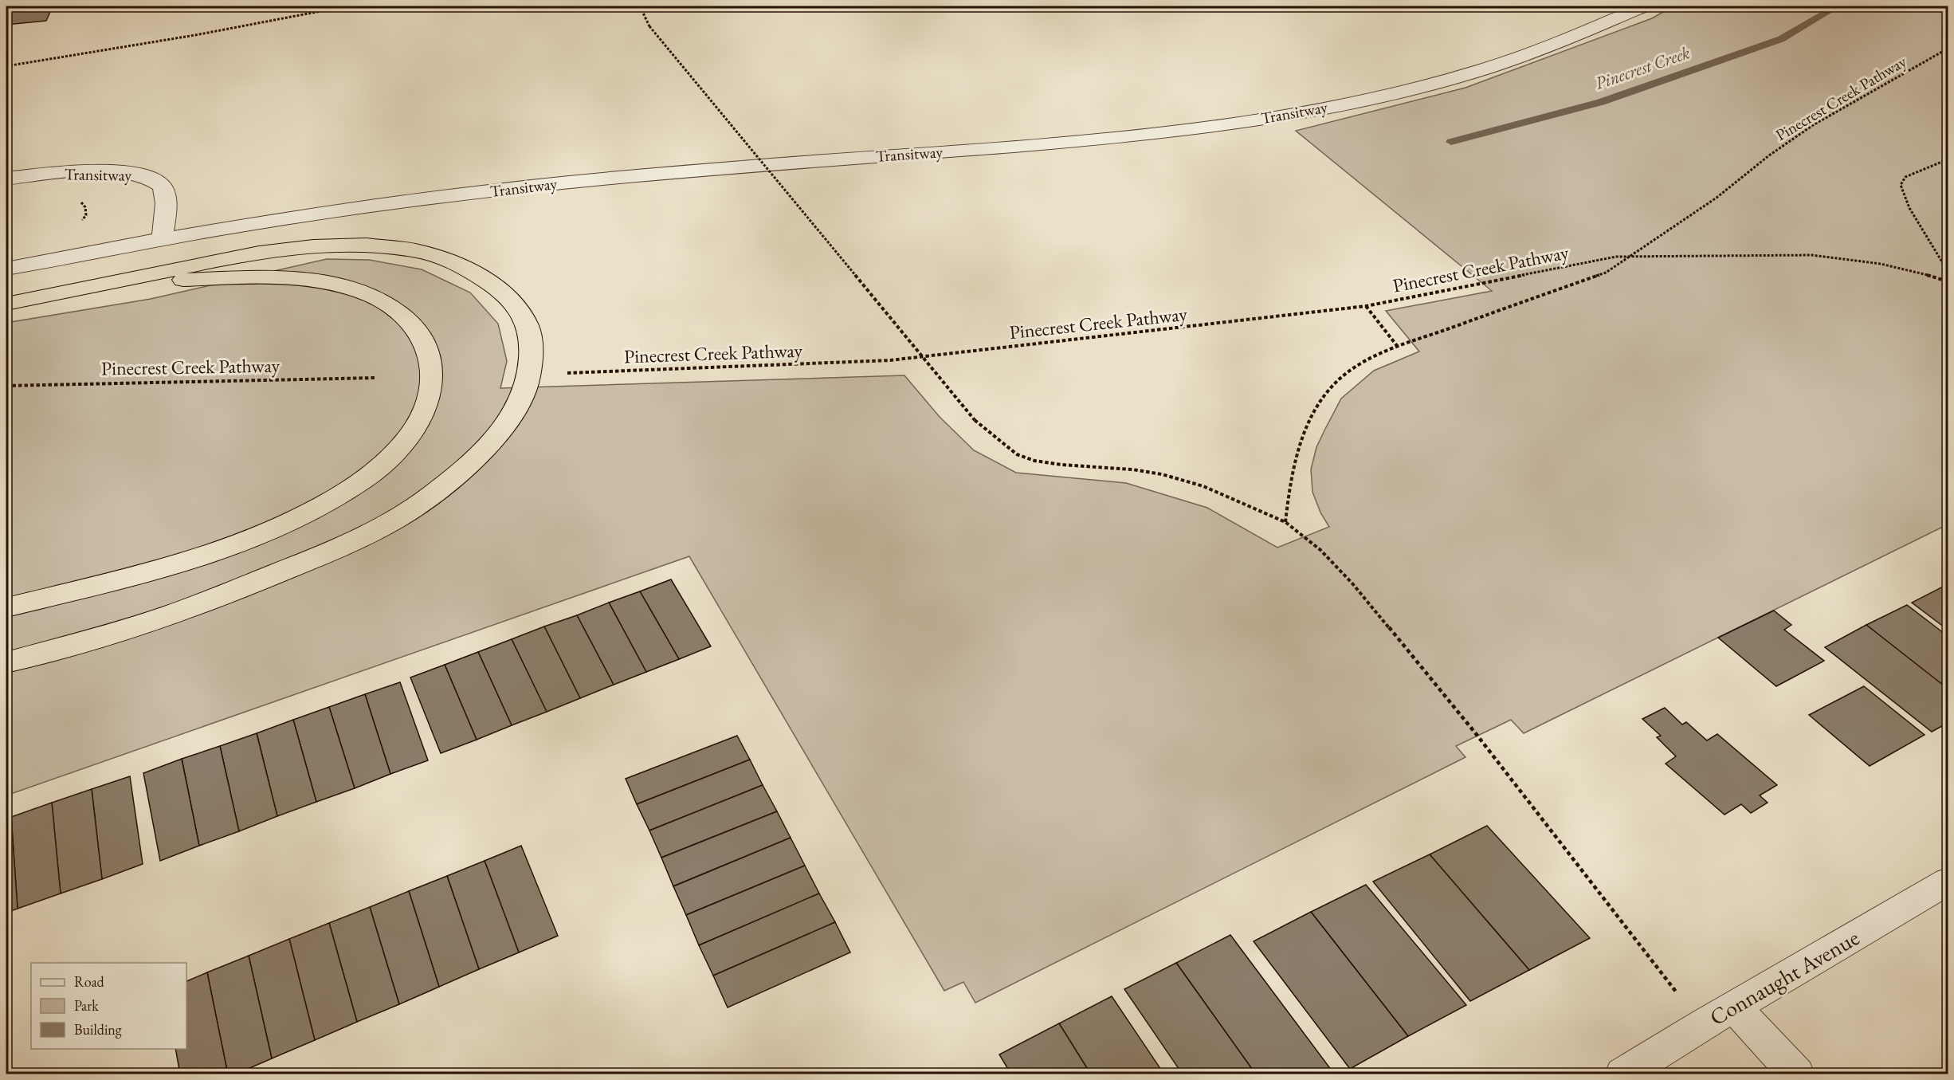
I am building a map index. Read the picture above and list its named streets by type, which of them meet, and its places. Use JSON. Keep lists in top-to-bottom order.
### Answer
{
  "streets": {
    "street": ["Transitway", "Connaught Avenue"],
    "path": ["Pinecrest Creek Pathway"]
  },
  "water": ["Pinecrest Creek"],
  "legend": ["Road", "Park", "Building"]
}
